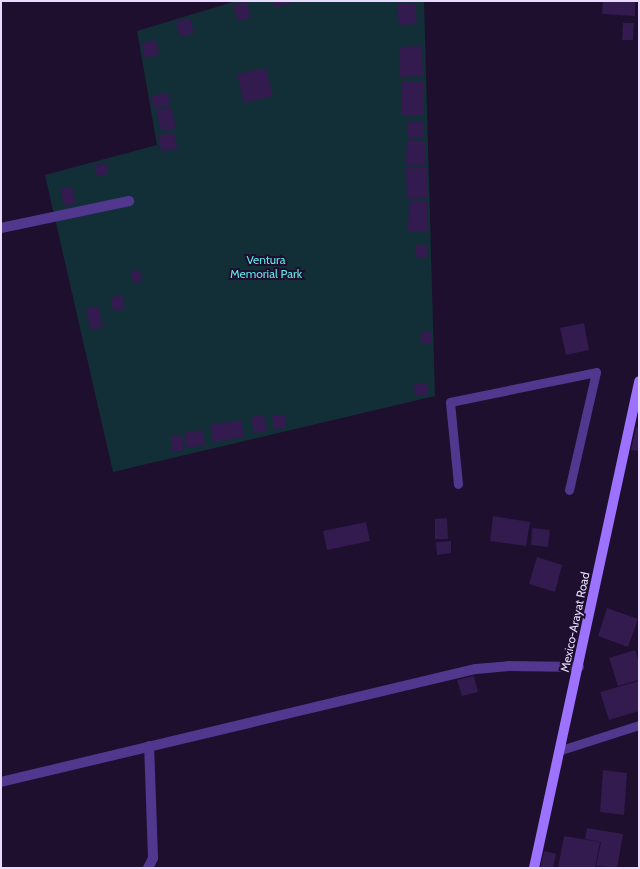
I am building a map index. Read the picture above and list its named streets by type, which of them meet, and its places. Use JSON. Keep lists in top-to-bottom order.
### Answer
{
  "streets": {
    "main road": ["Mexico-Arayat Road"]
  },
  "parks": ["Ventura Memorial Park"]
}
